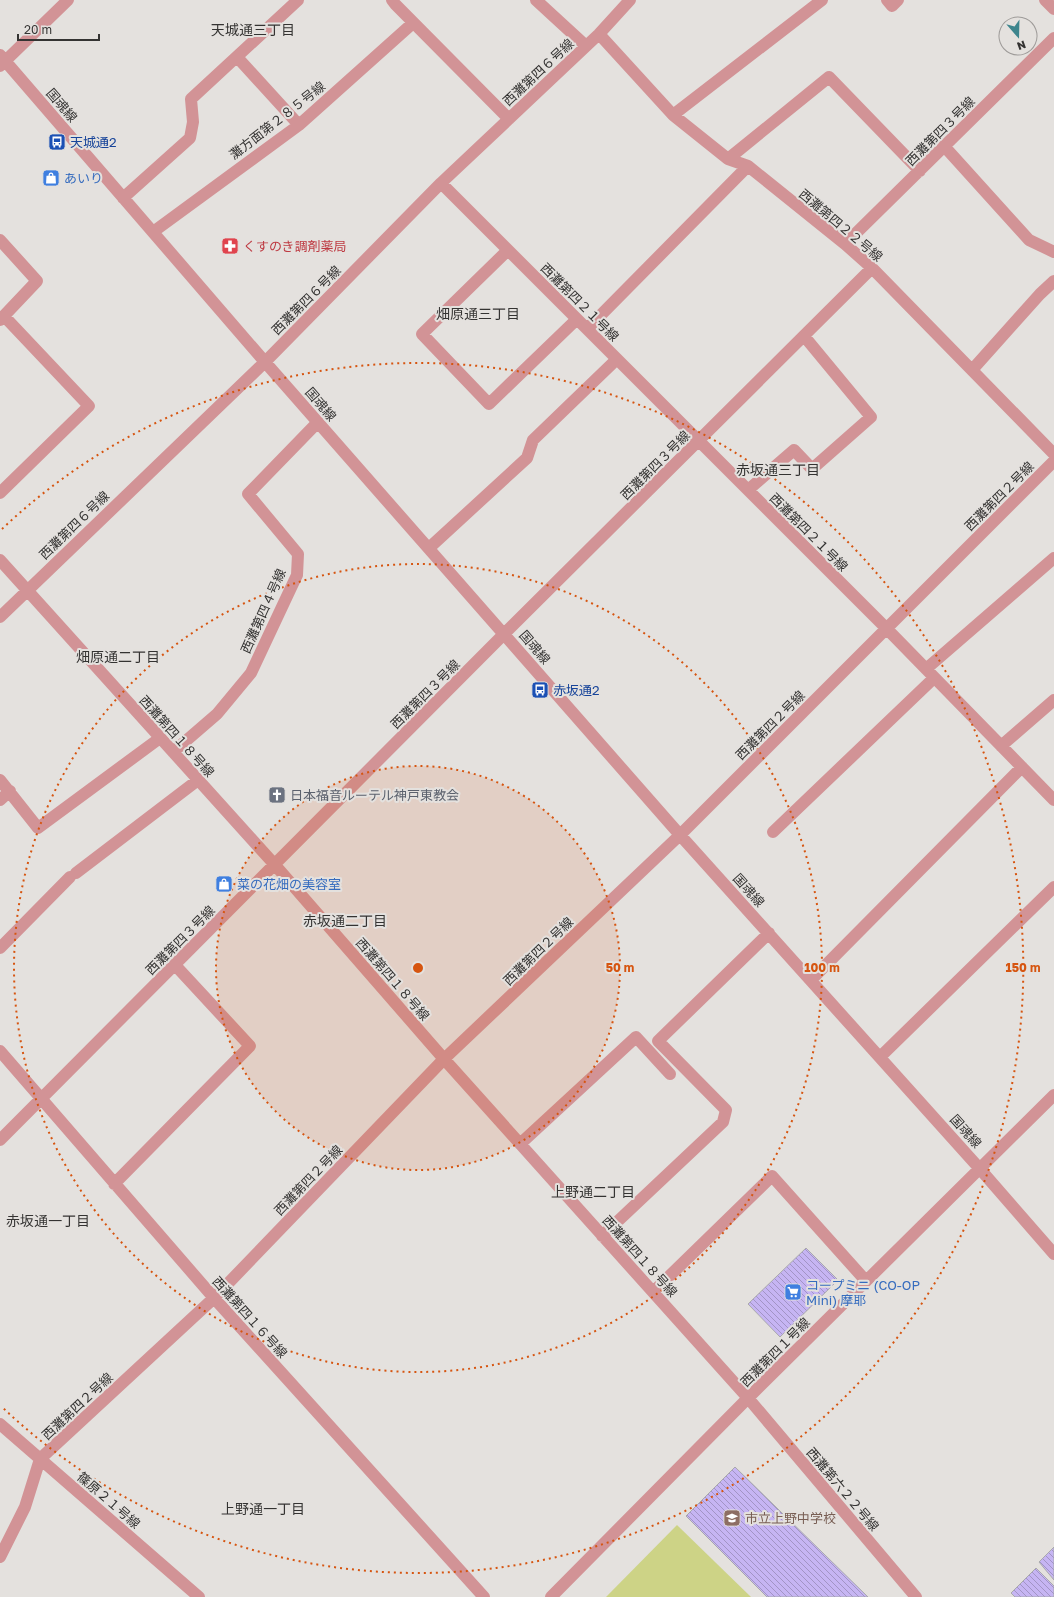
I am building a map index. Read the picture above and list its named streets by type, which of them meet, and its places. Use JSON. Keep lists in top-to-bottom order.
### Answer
{
  "streets": {
    "street": [
      "西灘第四６号線",
      "国魂線",
      "灘方面第２８５号線",
      "西灘第四３号線",
      "西灘第四２２号線",
      "西灘第四２１号線",
      "西灘第四２号線",
      "西灘第四４号線",
      "西灘第四１８号線",
      "西灘第四１６号線",
      "西灘第四１号線",
      "西灘第六２２号線",
      "篠原２１号線"
    ]
  },
  "crossings": [
    ["西灘第四６号線", "国魂線"],
    ["西灘第四６号線", "西灘第四２２号線"],
    ["西灘第四６号線", "西灘第四２１号線"],
    ["西灘第四６号線", "西灘第四１８号線"],
    ["国魂線", "灘方面第２８５号線"],
    ["国魂線", "西灘第四３号線"],
    ["国魂線", "西灘第四２号線"],
    ["国魂線", "西灘第四４号線"],
    ["国魂線", "西灘第四１号線"],
    ["西灘第四３号線", "西灘第四２２号線"],
    ["西灘第四３号線", "西灘第四２１号線"],
    ["西灘第四３号線", "西灘第四１８号線"],
    ["西灘第四３号線", "西灘第四１６号線"],
    ["西灘第四２１号線", "西灘第四２号線"],
    ["西灘第四２号線", "西灘第四１８号線"],
    ["西灘第四２号線", "西灘第四１６号線"],
    ["西灘第四２号線", "篠原２１号線"],
    ["西灘第四４号線", "西灘第四１８号線"],
    ["西灘第四１８号線", "西灘第四１号線"],
    ["西灘第四１８号線", "西灘第六２２号線"],
    ["西灘第四１号線", "西灘第六２２号線"]
  ],
  "districts": [
    "天城通三丁目",
    "畑原通三丁目",
    "赤坂通三丁目",
    "畑原通二丁目",
    "赤坂通二丁目",
    "上野通二丁目",
    "赤坂通一丁目",
    "上野通一丁目"
  ],
  "places": {
    "bus stop": ["天城通2", "赤坂通2"],
    "shop": ["あいり", "菜の花畑の美容室"],
    "pharmacy": ["くすのき調剤薬局"],
    "church": ["日本福音ルーテル神戸東教会"],
    "supermarket": ["コープミニ (CO-OP Mini) 摩耶"],
    "school or university": ["市立上野中学校"]
  },
  "scale_bar": "20 m",
  "north": "bottom",
  "rings": ["50 m", "100 m", "150 m"]
}
